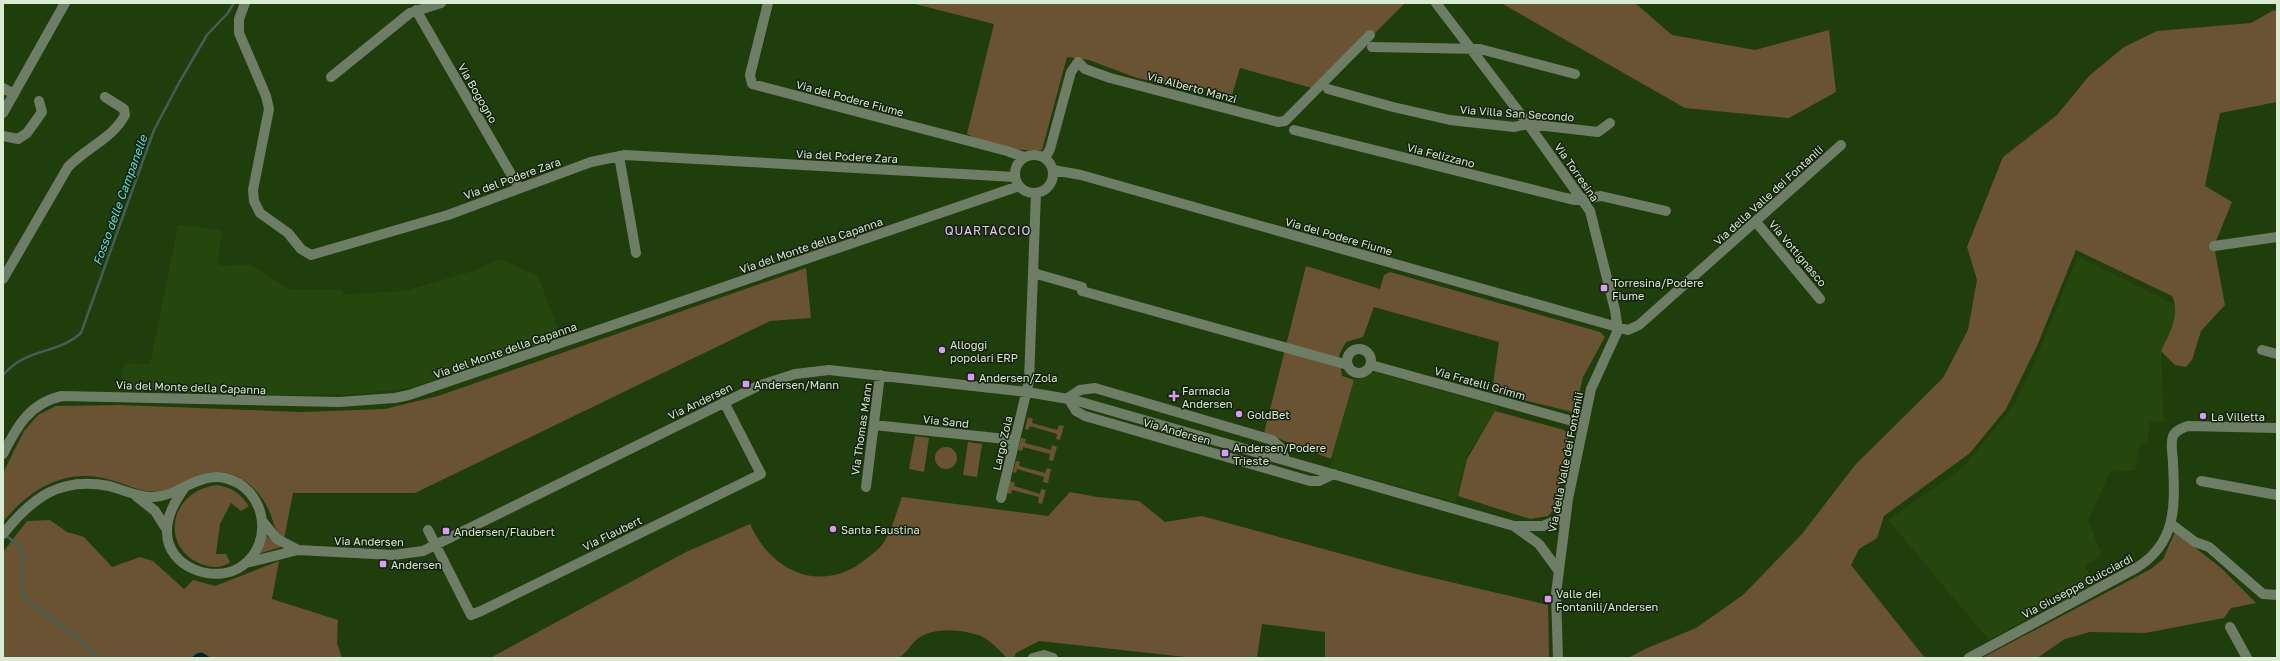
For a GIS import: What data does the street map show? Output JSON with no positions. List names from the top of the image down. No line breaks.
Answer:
{"streets":{"street":["Via Alberto Manzi","Via Bogogno","Via del Podere Fiume","Via Villa San Secondo","Via Felizzano","Via del Podere Zara","Via Torresina","Via della Valle dei Fontanili","Via del Monte della Capanna","Via Vottignasco","Via Fratelli Grimm","Via Andersen","Via Sand","Via Thomas Mann","Largo Zola","Via Flaubert","Via Giuseppe Guicciardi"]},"crossings":[["Via Alberto Manzi","Via del Podere Fiume"],["Via Alberto Manzi","Via del Podere Zara"],["Via Alberto Manzi","Via del Monte della Capanna"],["Via Alberto Manzi","Largo Zola"],["Via Bogogno","Via del Podere Zara"],["Via del Podere Fiume","Via del Podere Zara"],["Via del Podere Fiume","Via Torresina"],["Via del Podere Fiume","Via della Valle dei Fontanili"],["Via del Podere Fiume","Via del Monte della Capanna"],["Via del Podere Fiume","Largo Zola"],["Via Villa San Secondo","Via Torresina"],["Via Felizzano","Via Torresina"],["Via del Podere Zara","Via del Monte della Capanna"],["Via del Podere Zara","Largo Zola"],["Via Torresina","Via della Valle dei Fontanili"],["Via della Valle dei Fontanili","Via Vottignasco"],["Via della Valle dei Fontanili","Via Fratelli Grimm"],["Via della Valle dei Fontanili","Via Andersen"],["Via del Monte della Capanna","Largo Zola"],["Via Andersen","Via Thomas Mann"],["Via Andersen","Largo Zola"],["Via Andersen","Via Flaubert"],["Via Sand","Via Thomas Mann"],["Via Sand","Largo Zola"]],"districts":["QUARTACCIO"],"water":["Fosso delle Campanelle"],"places":{"transit":["Torresina/Podere Fiume","Andersen/Zola","Andersen/Mann","Andersen/Podere Trieste","Andersen/Flaubert","Andersen","Valle dei Fontanili/Andersen"],"other":["Alloggi popolari ERP","GoldBet","La Villetta","Santa Faustina"],"health":["Farmacia Andersen"]}}
